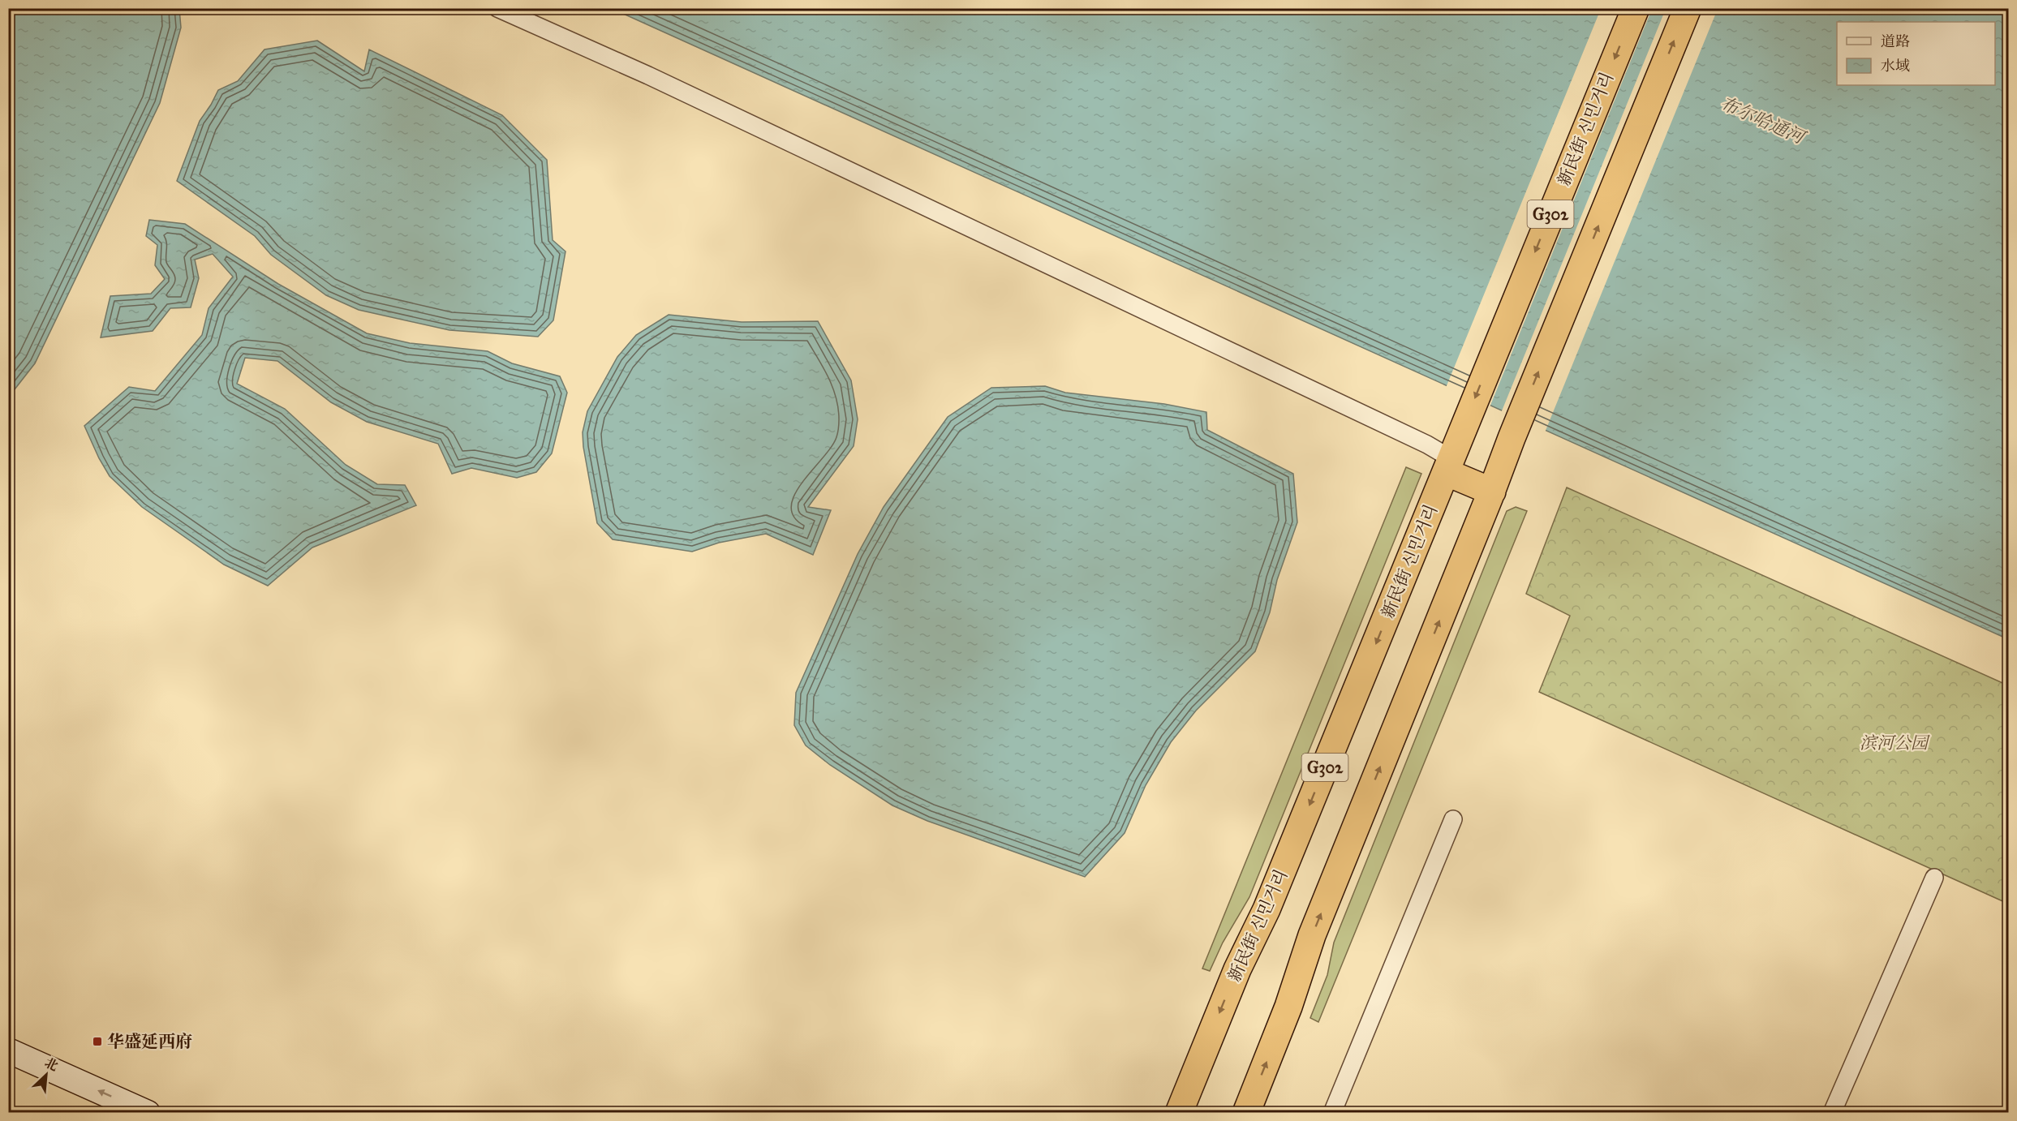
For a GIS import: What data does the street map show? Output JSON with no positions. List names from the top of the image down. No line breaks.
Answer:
{"streets":{"highway":["新民街 신민거리","G302"]},"water":["布尔哈通河"],"parks":["滨河公园"],"places":{"transit":["华盛延西府"]},"legend":["道路","水域"],"north":"top right"}
